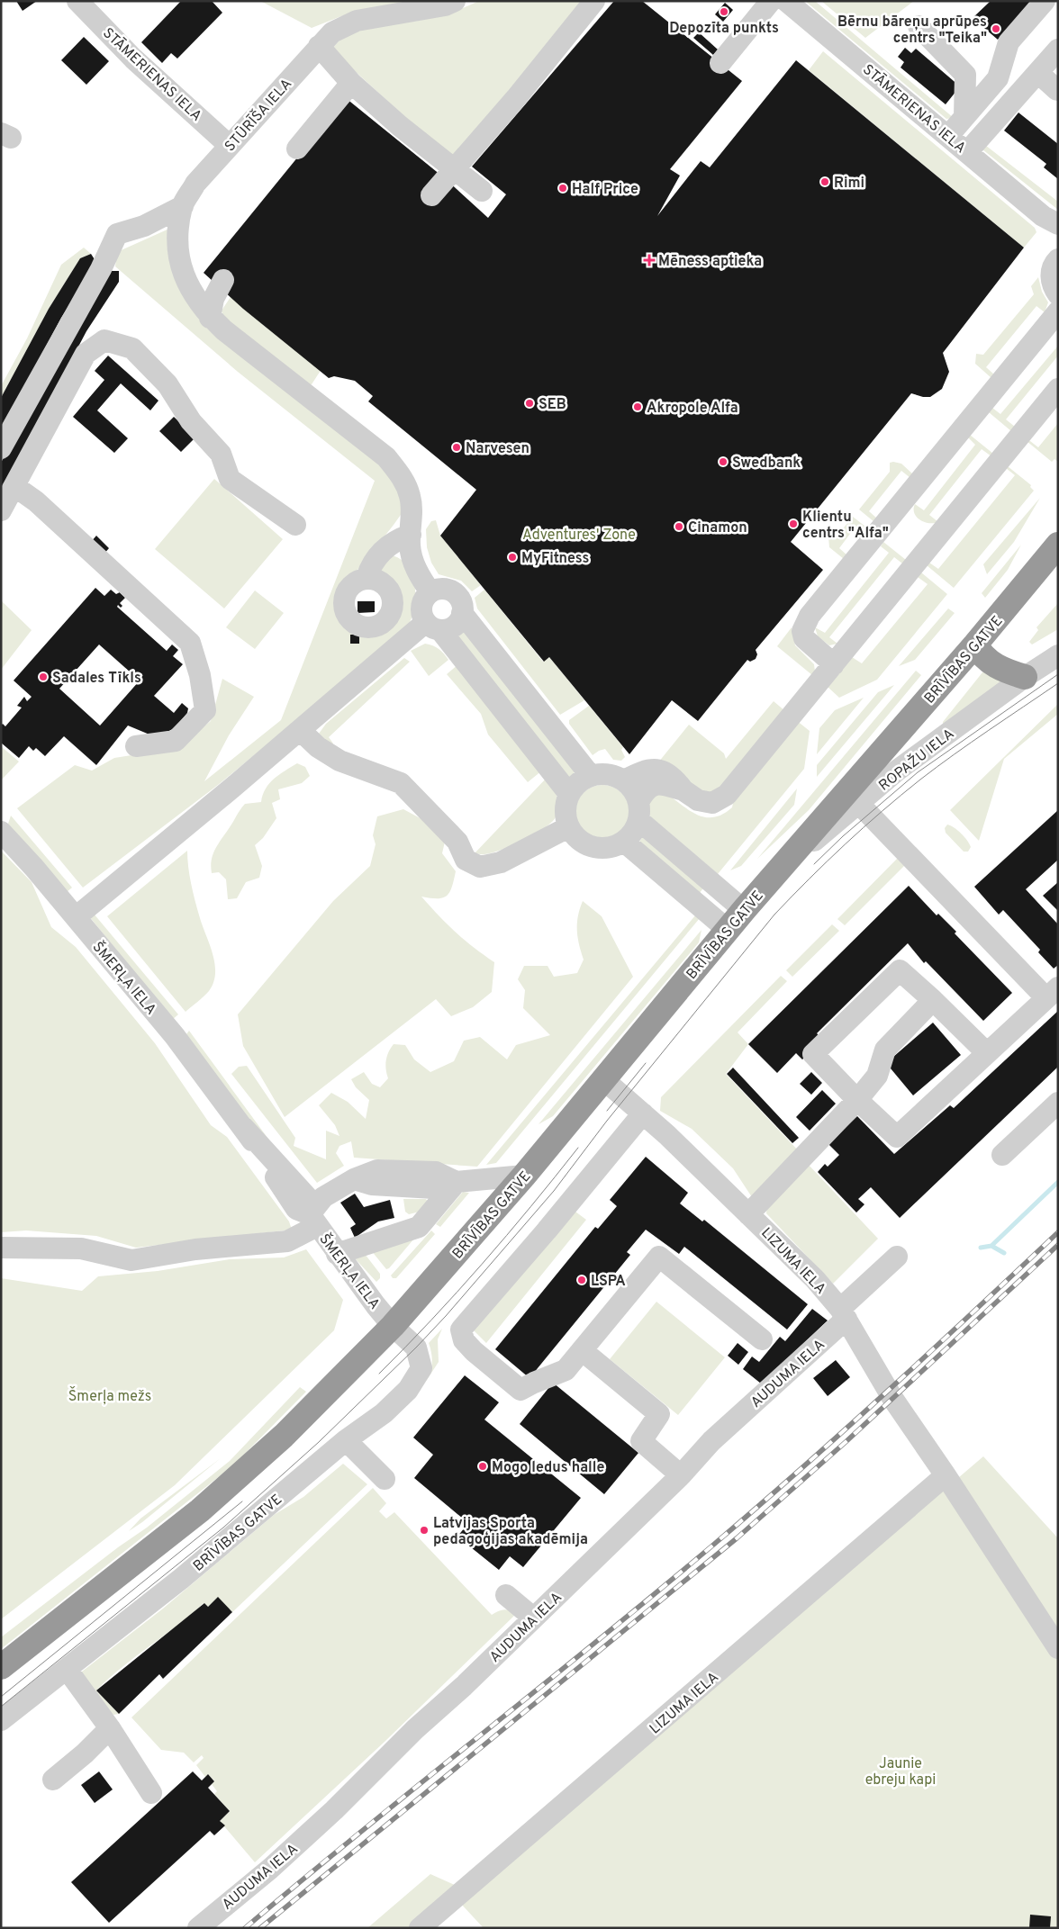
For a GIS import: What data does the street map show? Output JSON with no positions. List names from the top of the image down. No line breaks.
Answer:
{"streets":{"highway":["BRĪVĪBAS GATVE"],"street":["STĀMERIENAS IELA","STŪRĪŠA IELA","ROPAŽU IELA","ŠMERĻA IELA","LIZUMA IELA","AUDUMA IELA"]},"crossings":[["STĀMERIENAS IELA","STŪRĪŠA IELA"],["BRĪVĪBAS GATVE","ROPAŽU IELA"],["BRĪVĪBAS GATVE","ŠMERĻA IELA"],["BRĪVĪBAS GATVE","LIZUMA IELA"],["LIZUMA IELA","AUDUMA IELA"]],"parks":["Adventures' Zone","Šmerļa mežs","Jaunie ebreju kapi"],"places":{"other":["Depozīta punkts","Bērnu bāreņu aprūpes centrs \"Teika\"","Rimi","Half Price","SEB","Akropole Alfa","Narvesen","Swedbank","Klientu centrs \"Alfa\"","Cinamon","MyFitness","Sadales Tīkls","LSPA","Mogo ledus halle","Latvijas Sporta pedagoģijas akadēmija"],"health":["Mēness aptieka"]}}
